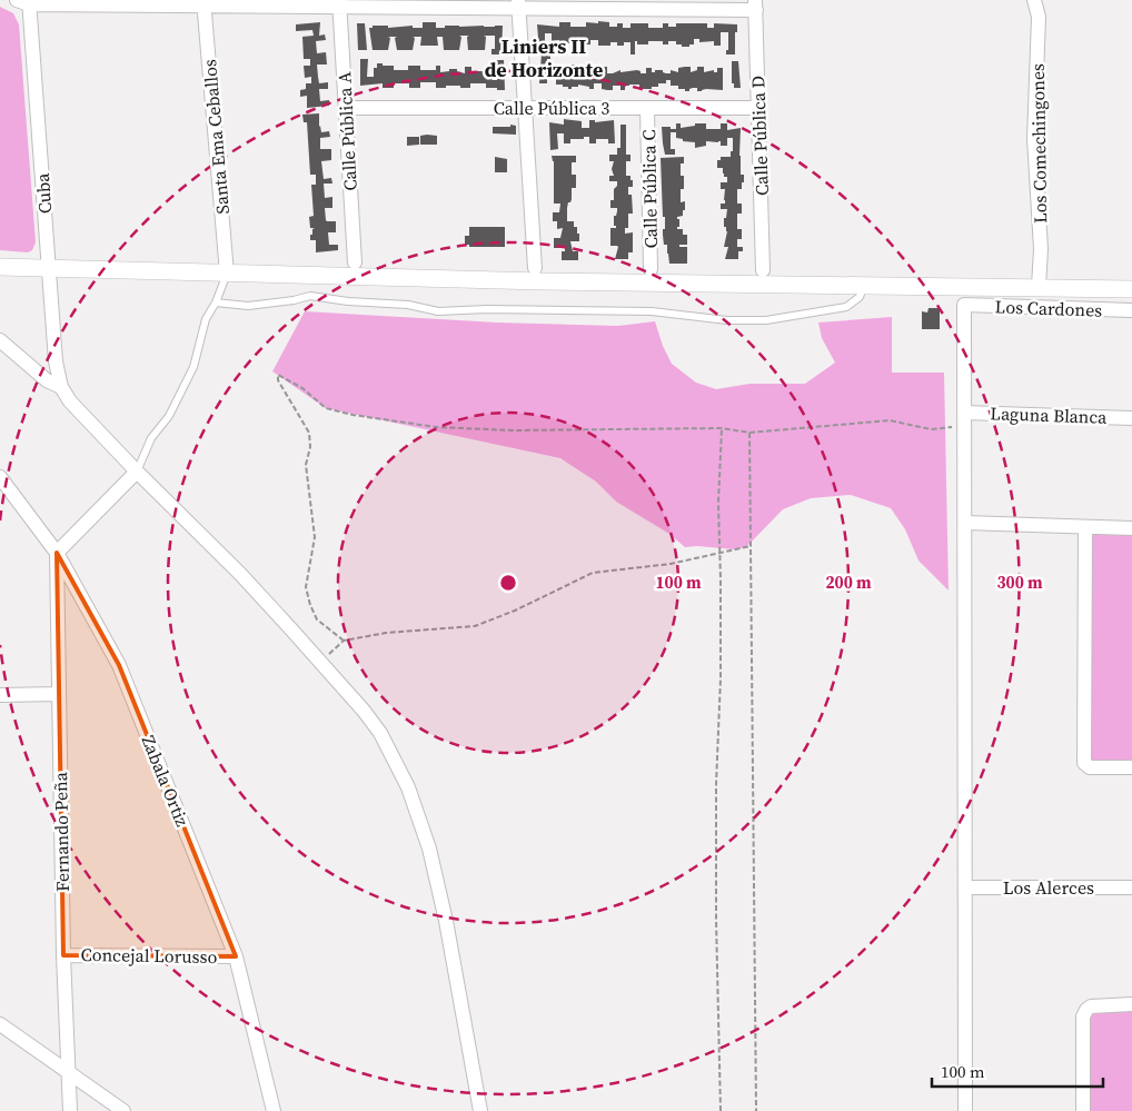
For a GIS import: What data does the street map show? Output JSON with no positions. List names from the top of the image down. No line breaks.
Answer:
{"streets":{"street":["Calle Pública 3","Calle Pública A","Calle Pública D","Santa Ema Ceballos","Los Comechingones","Calle Pública C","Cuba","Los Cardones","Laguna Blanca","Zabala Ortiz","Fernando Peña","Los Alerces","Concejal Lorusso"]},"crossings":[["Calle Pública 3","Calle Pública A"],["Calle Pública 3","Calle Pública D"],["Calle Pública 3","Calle Pública C"],["Los Cardones","Laguna Blanca"],["Zabala Ortiz","Fernando Peña"],["Zabala Ortiz","Concejal Lorusso"],["Fernando Peña","Concejal Lorusso"]],"districts":["Liniers II de Horizonte"],"scale_bar":"100 m","rings":["100 m","200 m","300 m"]}
